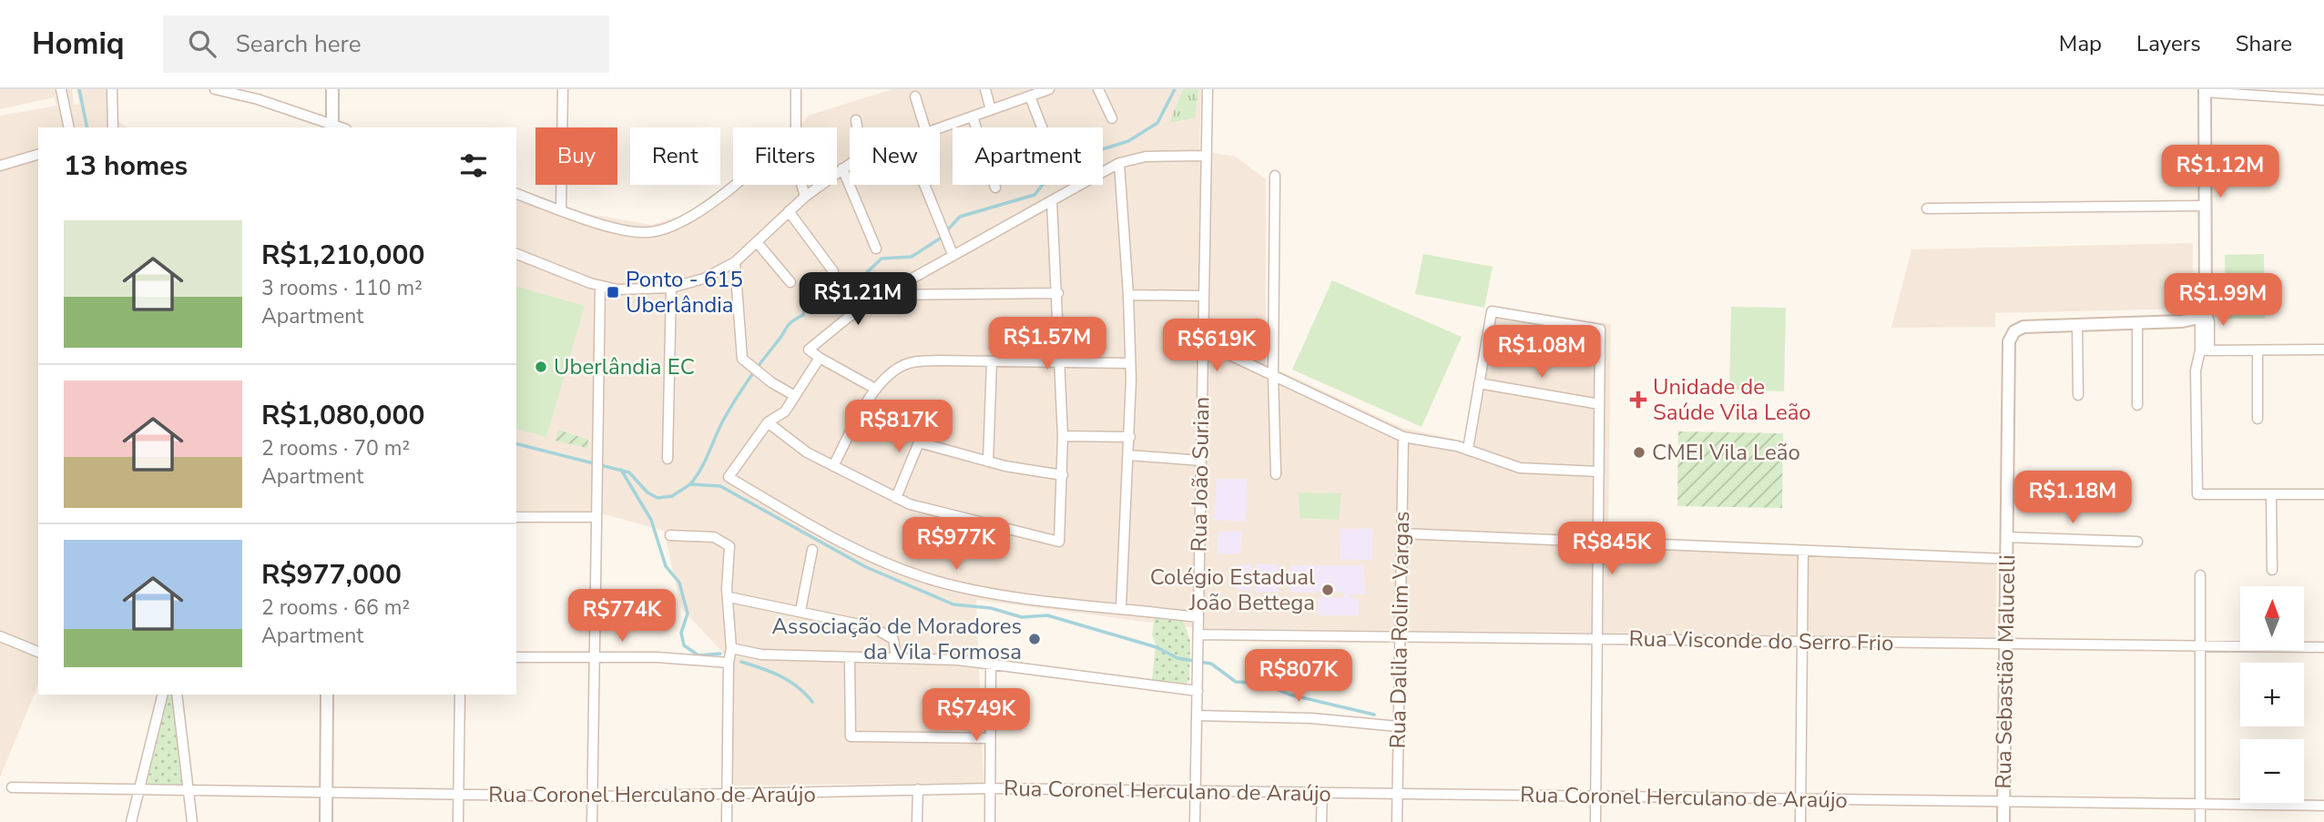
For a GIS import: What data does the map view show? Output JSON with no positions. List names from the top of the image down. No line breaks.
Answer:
{"streets":{"street":["Rua João Surian","Rua Dalila Rolim Vargas","Rua Visconde do Serro Frio","Rua Sebastião Malucelli","Rua Coronel Herculano de Araújo"]},"crossings":[["Rua João Surian","Rua Visconde do Serro Frio"],["Rua João Surian","Rua Coronel Herculano de Araújo"],["Rua Dalila Rolim Vargas","Rua Visconde do Serro Frio"],["Rua Dalila Rolim Vargas","Rua Coronel Herculano de Araújo"],["Rua Visconde do Serro Frio","Rua Sebastião Malucelli"],["Rua Sebastião Malucelli","Rua Coronel Herculano de Araújo"]],"places":{"transit":["Ponto - 615 Uberlândia"],"other":["Uberlândia EC","CMEI Vila Leão","Colégio Estadual João Bettega","Associação de Moradores da Vila Formosa"],"health":["Unidade de Saúde Vila Leão"]},"north":"top","page":{"header":"Homiq","search":"Search here","nav":["Map","Layers","Share"],"chip":["Buy","Rent","Filters","New","Apartment"],"heading":"13 homes","price":["R$1.12M","R$1.21M","R$1.99M","R$1.57M","R$619K","R$1.08M","R$817K","R$1.18M","R$977K","R$845K","R$774K","R$807K","R$749K"],"list":[{"name":"R$1,210,000","note":"3 rooms · 110 m² · Apartment"},{"name":"R$1,080,000","note":"2 rooms · 70 m² · Apartment"},{"name":"R$977,000","note":"2 rooms · 66 m² · Apartment"}],"map_buttons":["+","−"]}}
